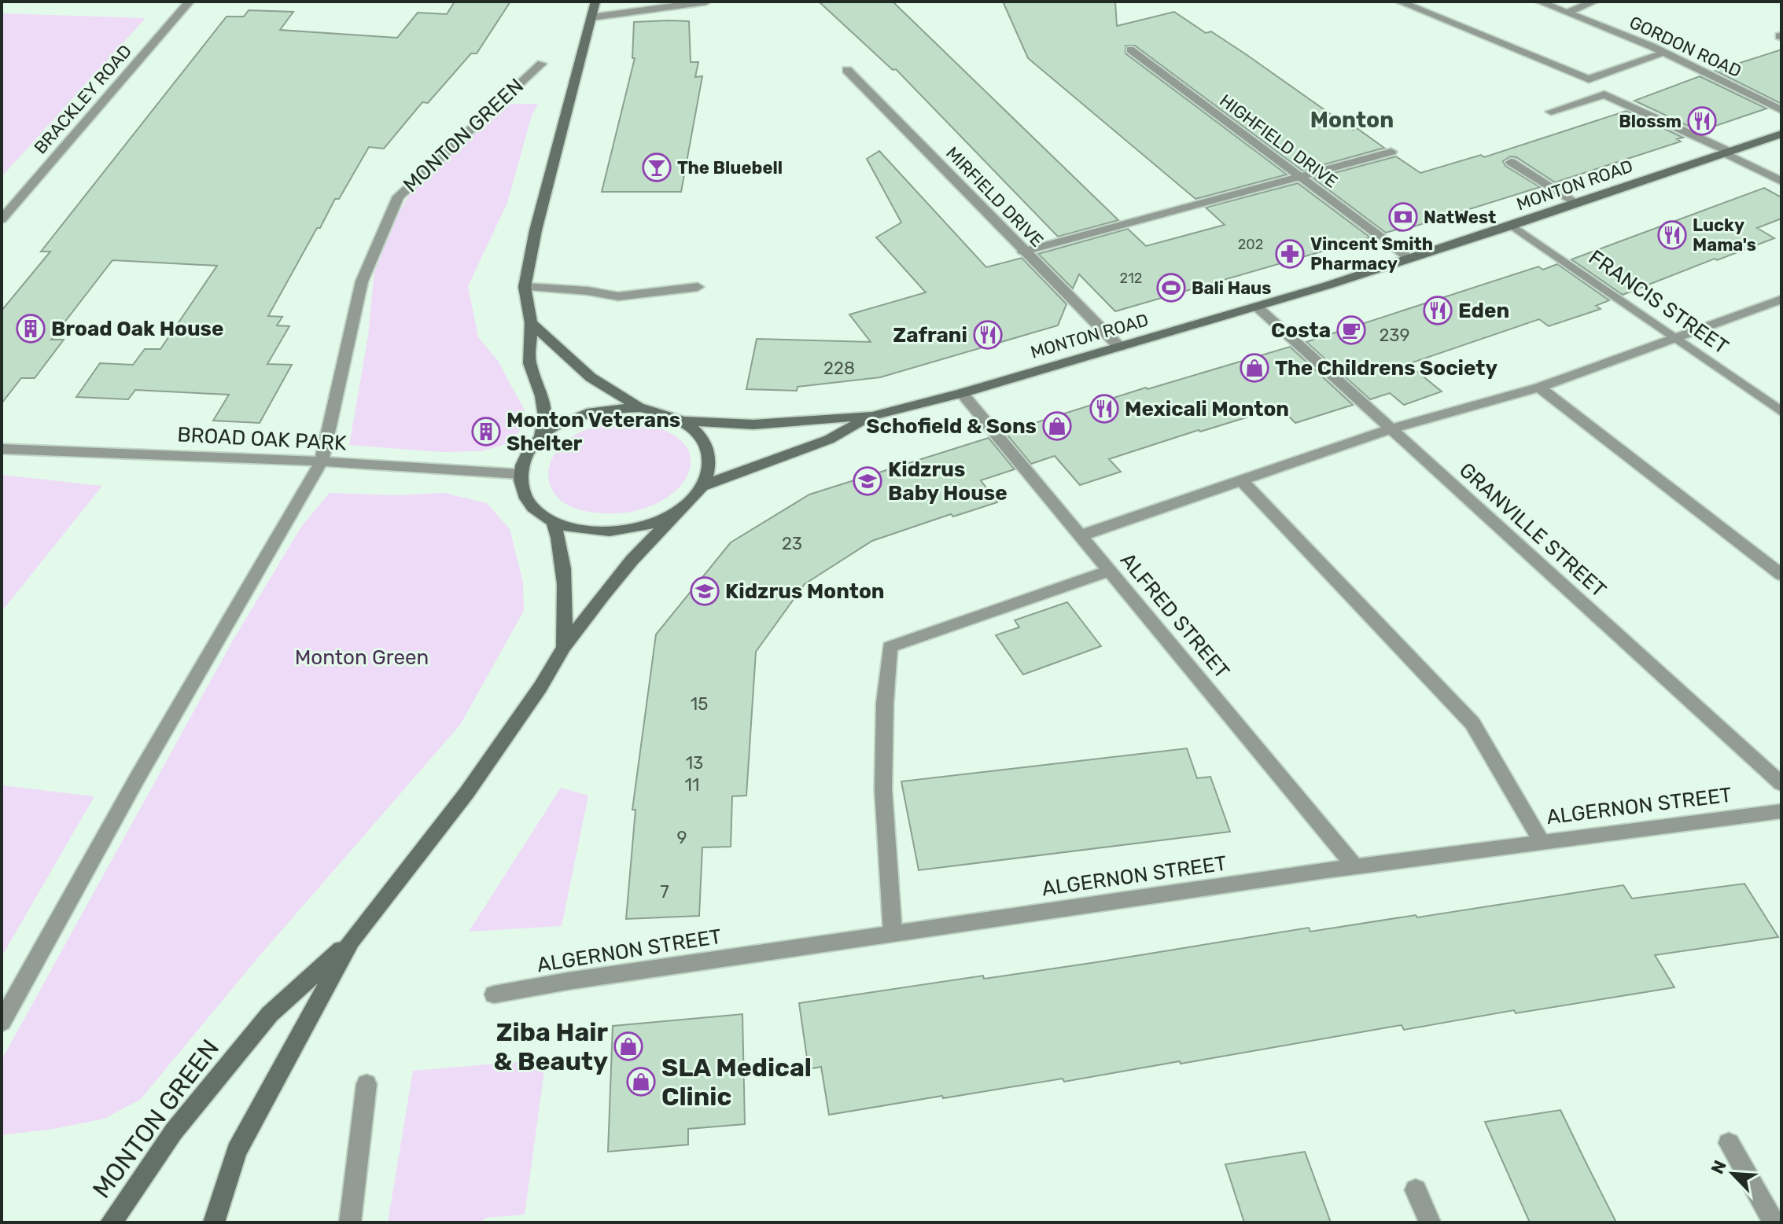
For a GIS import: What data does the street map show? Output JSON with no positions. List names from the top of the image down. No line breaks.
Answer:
{"streets":{"main road":["MONTON GREEN","MONTON ROAD"],"street":["GORDON ROAD","BRACKLEY ROAD","HIGHFIELD DRIVE","MIRFIELD DRIVE","FRANCIS STREET","BROAD OAK PARK","GRANVILLE STREET","ALFRED STREET","ALGERNON STREET"]},"crossings":[["MONTON GREEN","MONTON ROAD"],["MONTON GREEN","BROAD OAK PARK"],["HIGHFIELD DRIVE","MONTON ROAD"],["MONTON ROAD","MIRFIELD DRIVE"],["MONTON ROAD","FRANCIS STREET"],["MONTON ROAD","BROAD OAK PARK"],["MONTON ROAD","GRANVILLE STREET"],["MONTON ROAD","ALFRED STREET"],["ALFRED STREET","ALGERNON STREET"]],"districts":["Monton"],"parks":["Monton Green"],"places":{"restaurant":["Blossm","Lucky Mama's","Eden","Zafrani","Mexicali Monton"],"bar":["The Bluebell"],"bank":["NatWest"],"pharmacy":["Vincent Smith Pharmacy"],"sports":["Bali Haus"],"building":["Broad Oak House","Monton Veterans Shelter"],"cafe":["Costa"],"shop":["The Childrens Society","Schofield & Sons","Ziba Hair & Beauty","SLA Medical Clinic"],"school or university":["Kidzrus Baby House","Kidzrus Monton"]},"house_numbers":["202","212","239","228","23","15","13","11","9","7"],"north":"top left"}
